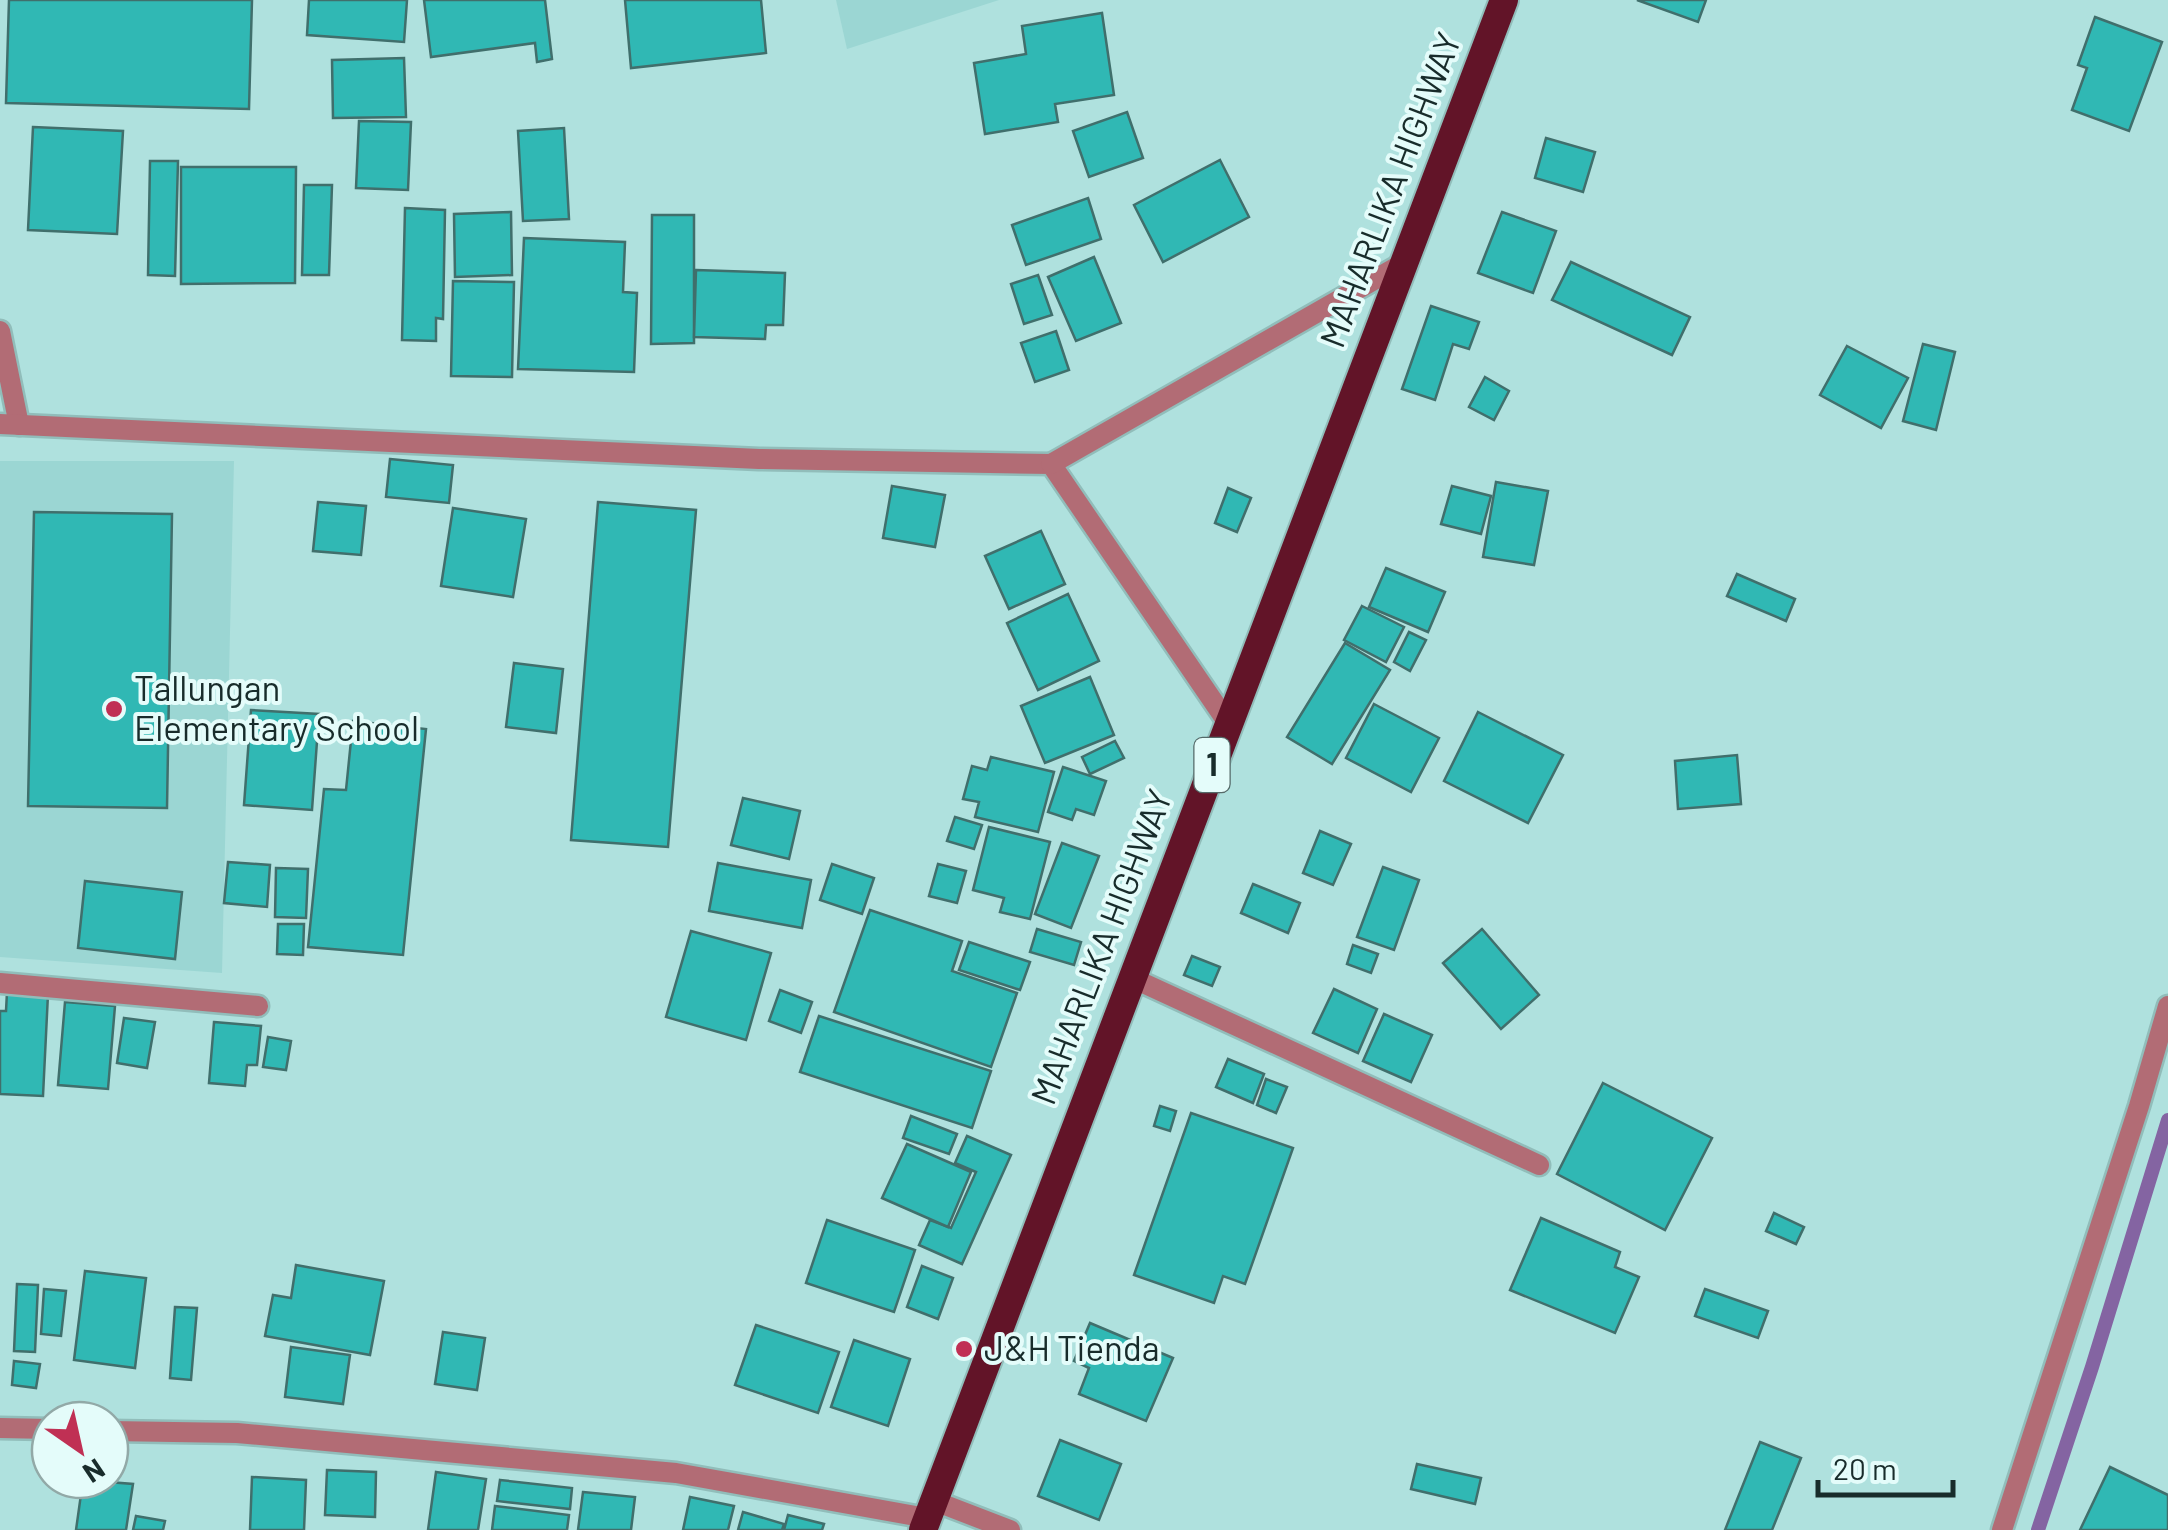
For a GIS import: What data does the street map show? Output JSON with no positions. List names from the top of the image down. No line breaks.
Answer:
{"streets":{"highway":["MAHARLIKA HIGHWAY","1"]},"places":["Tallungan Elementary School","J&H Tienda"],"scale_bar":"20 m","north":"bottom right"}
